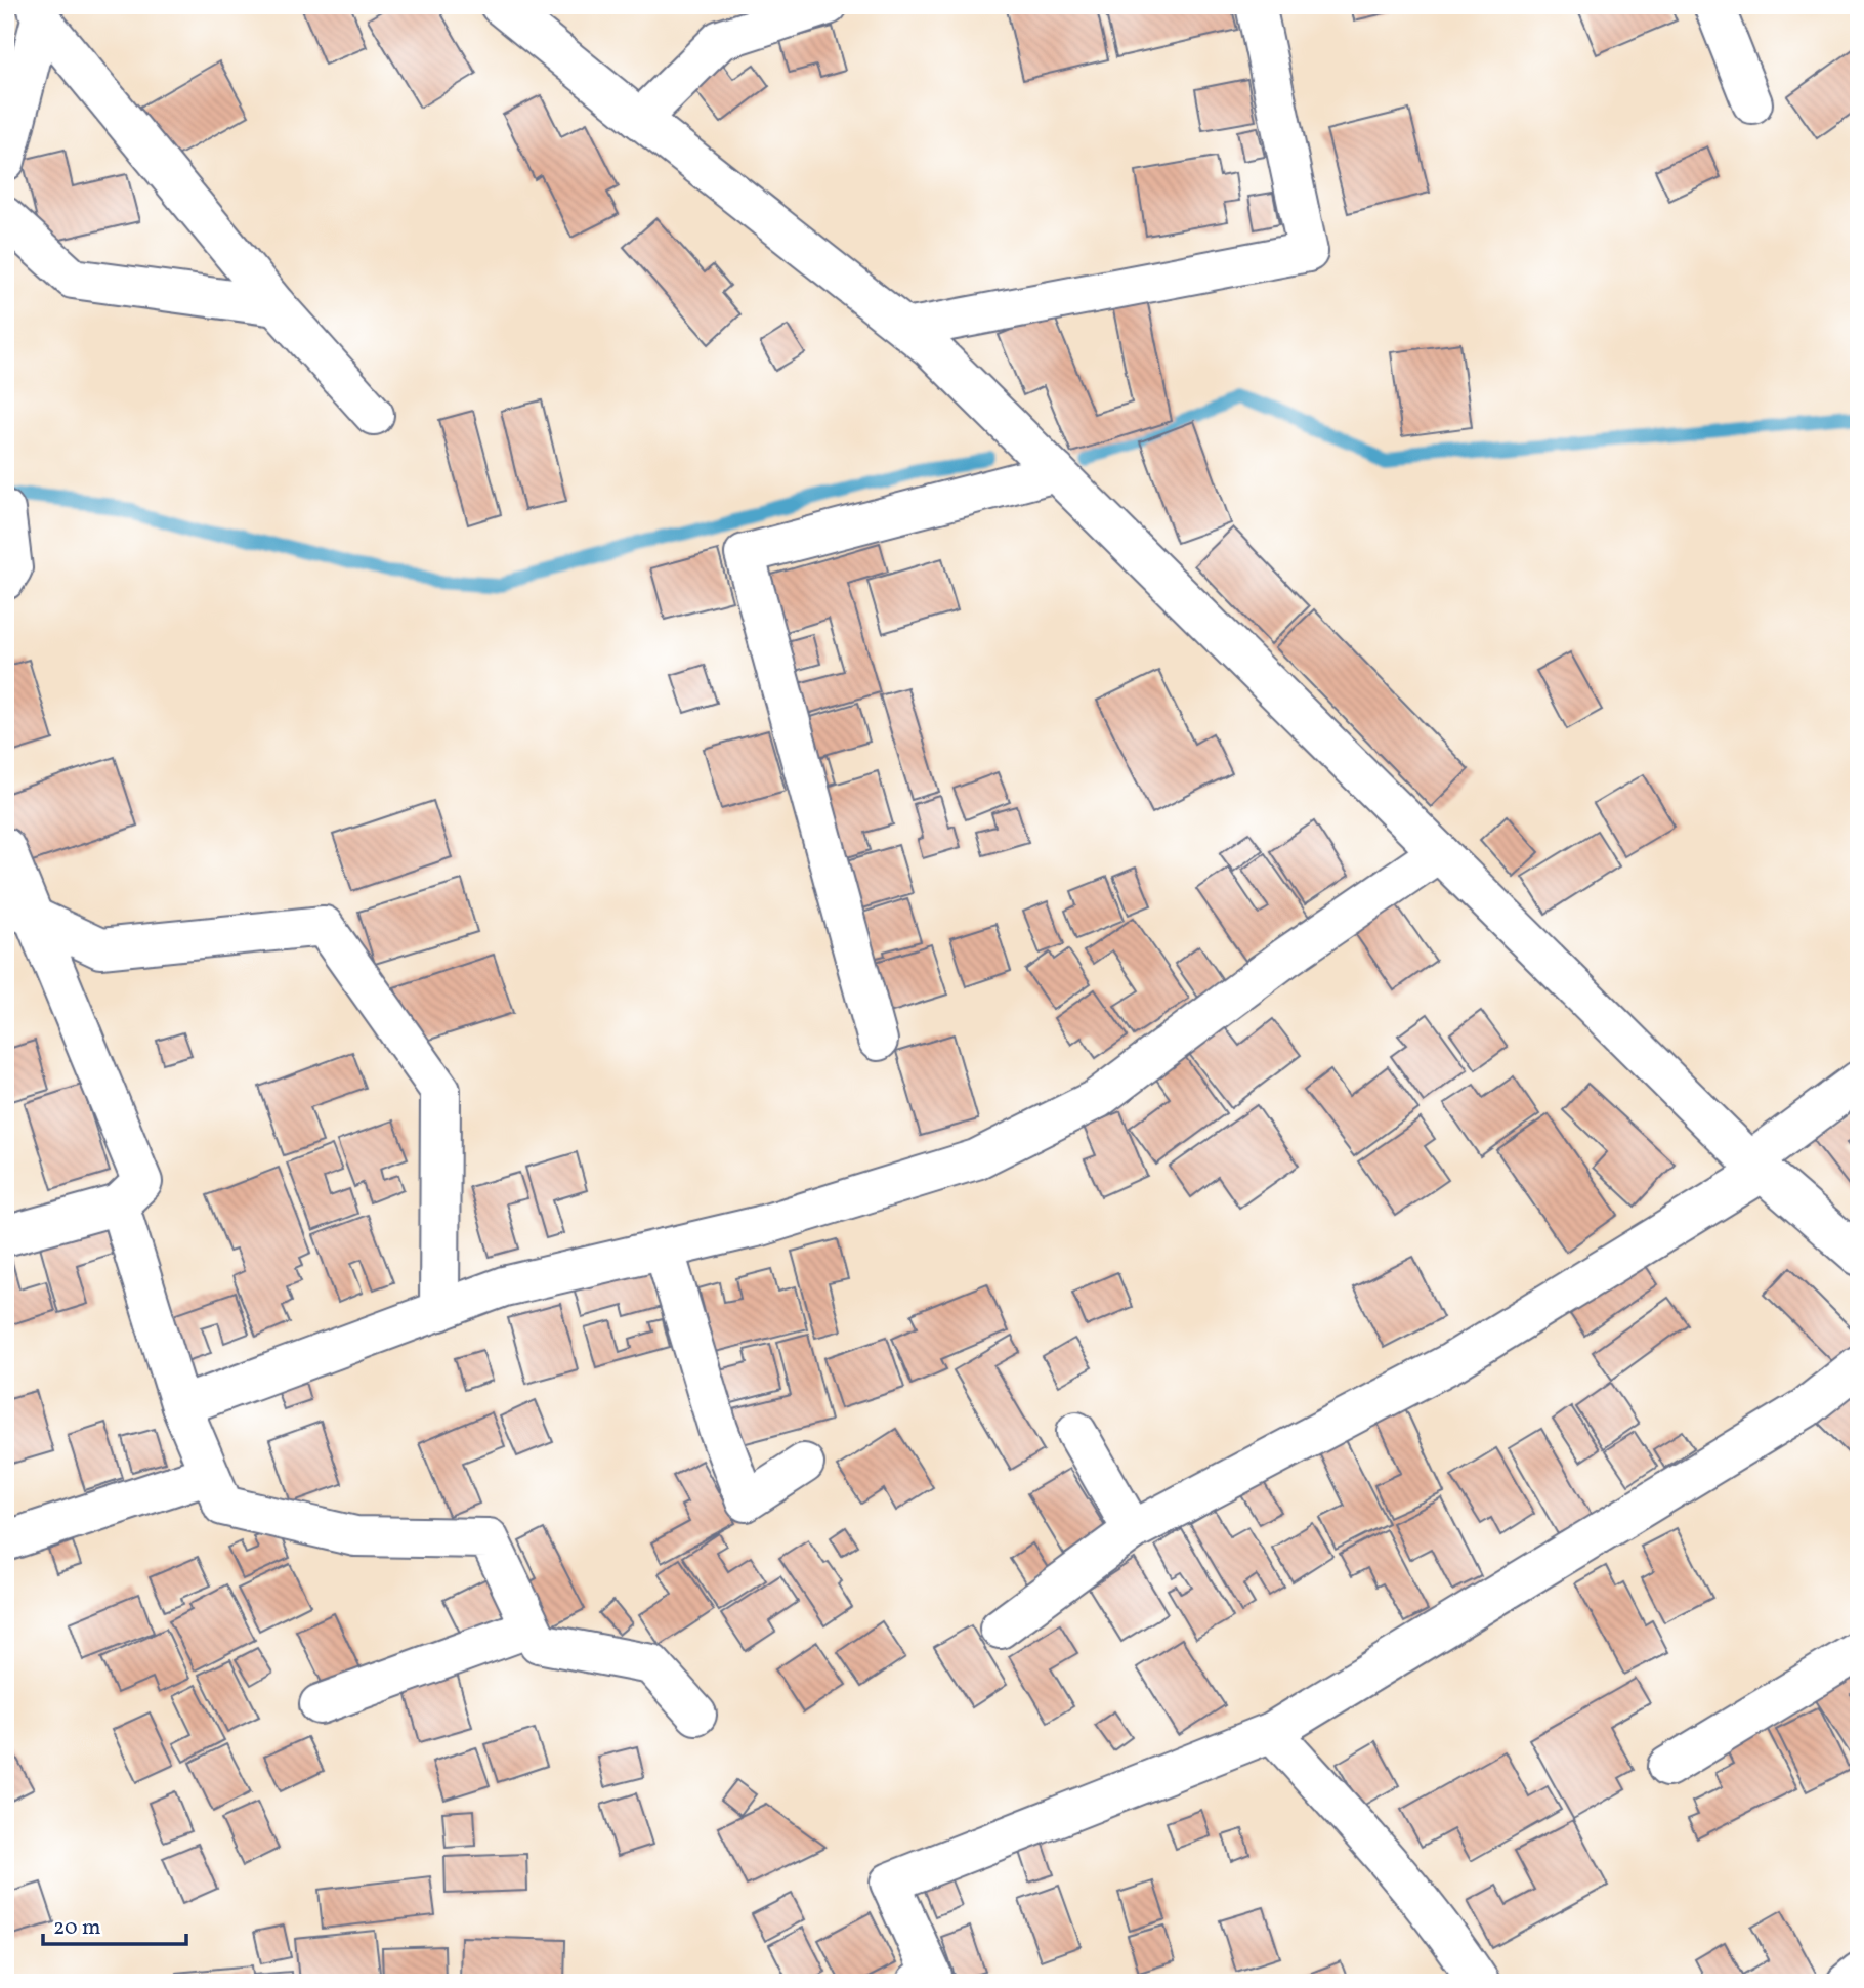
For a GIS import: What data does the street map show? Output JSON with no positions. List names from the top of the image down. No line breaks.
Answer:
{"scale_bar":"20 m"}
